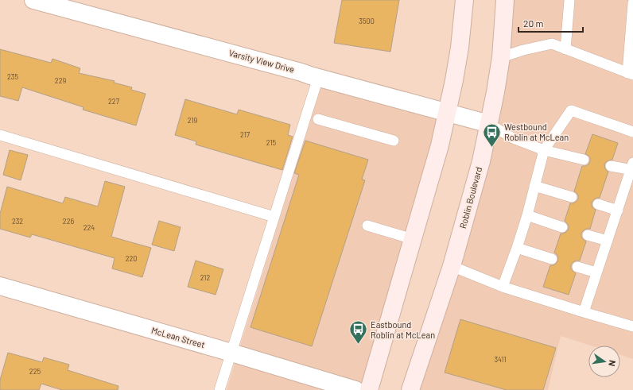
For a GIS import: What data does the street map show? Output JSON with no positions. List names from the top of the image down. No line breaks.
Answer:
{"streets":{"main road":["Roblin Boulevard"],"street":["Varsity View Drive","McLean Street"]},"crossings":[["Varsity View Drive","Roblin Boulevard"]],"places":{"bus stop":["Westbound Roblin at McLean","Eastbound Roblin at McLean"]},"house_numbers":["3500","235","229","227","219","217","215","232","226","224","220","212","3411","225"],"scale_bar":"20 m","north":"right"}
